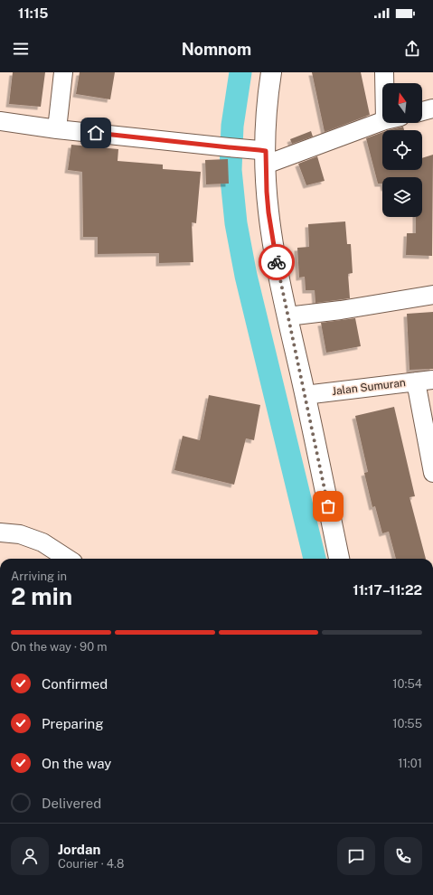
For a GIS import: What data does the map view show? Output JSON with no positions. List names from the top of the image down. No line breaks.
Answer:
{"streets":{"street":["Jalan Sumuran"]},"north":"top","page":{"status":"11:15","header":"Nomnom","heading":["2 min","Arriving in","11:17–11:22"],"panel":["Jordan","Courier · 4.8"],"bar":"On the way · 90 m","list":[["Confirmed","10:54"],["Preparing","10:55"],["On the way","11:01"],"Delivered"]}}
